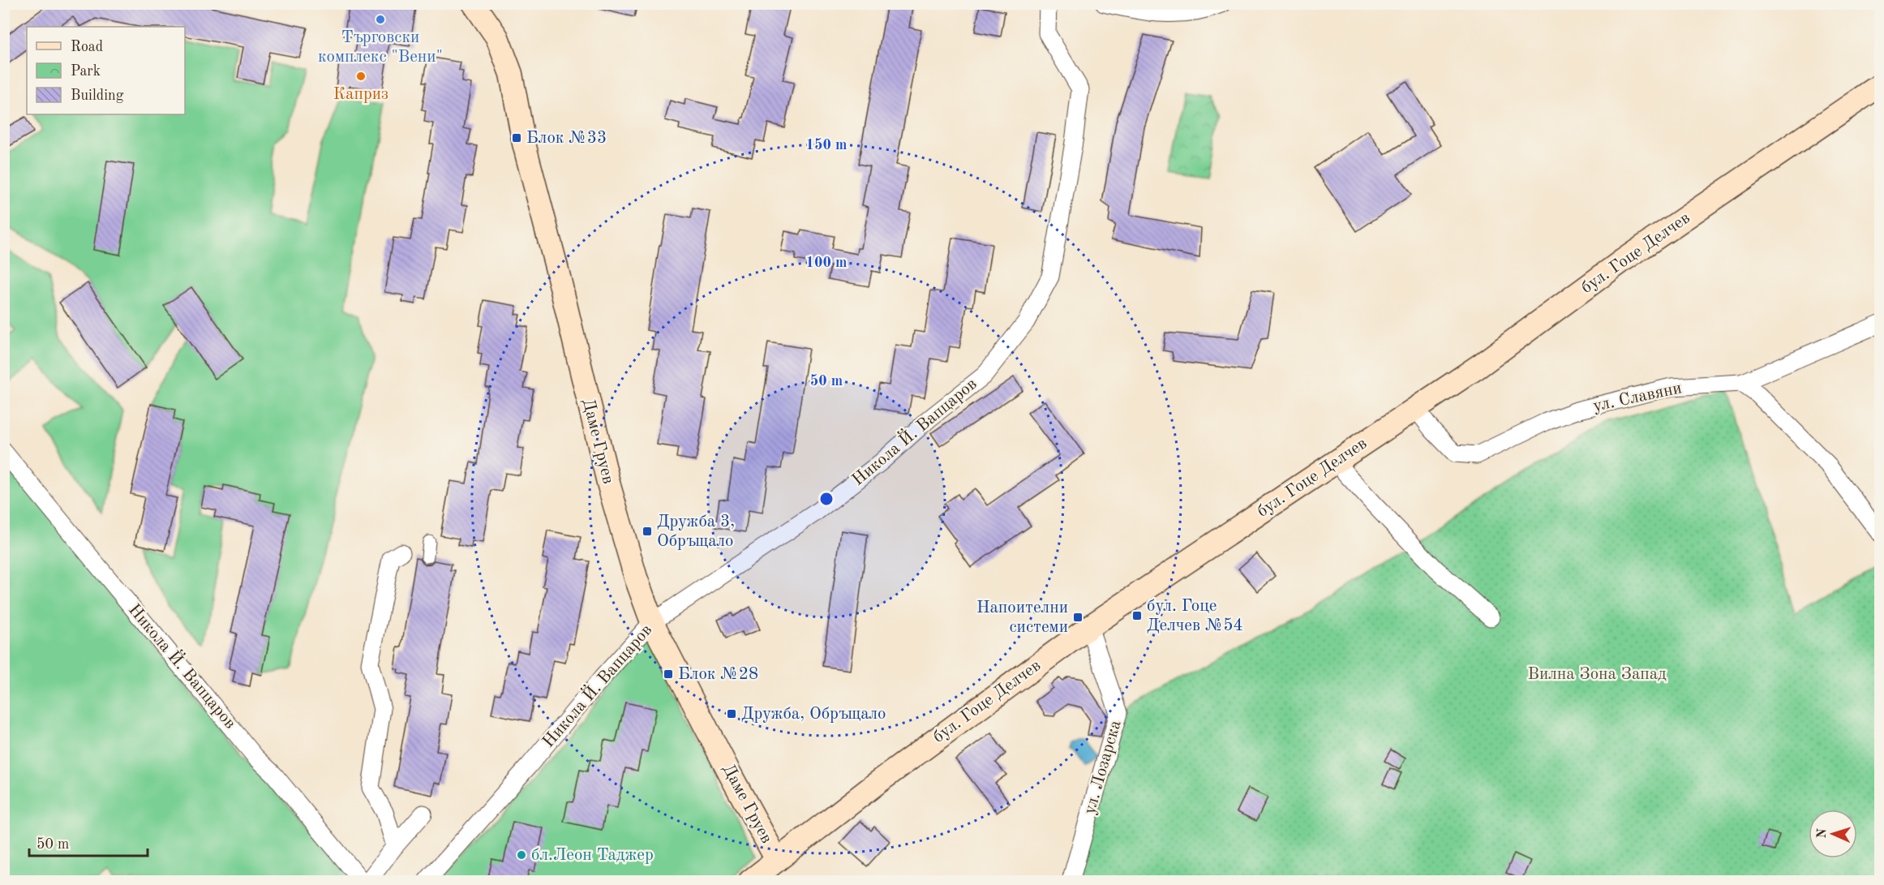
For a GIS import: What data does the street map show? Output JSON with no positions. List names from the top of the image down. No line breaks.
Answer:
{"streets":{"main road":["бул. Гоце Делчев","Даме Груев"],"street":["ул. Славяни","Никола Й. Вапцаров","ул. Лозарска"]},"crossings":[["бул. Гоце Делчев","ул. Славяни"],["бул. Гоце Делчев","Даме Груев"],["бул. Гоце Делчев","ул. Лозарска"],["Никола Й. Вапцаров","Даме Груев"]],"parks":["Вилна Зона Запад"],"places":{"other":["Търговски комплекс \"Вени\"","Каприз","бл.Леон Таджер"],"transit":["Блок №33","Дружба 3, Обръщало","бул. Гоце Делчев №54","Напоителни системи","Блок №28","Дружба, Обръщало"]},"legend":["Road","Park","Building"],"scale_bar":"50 m","north":"left","rings":["150 m","100 m","50 m"]}
